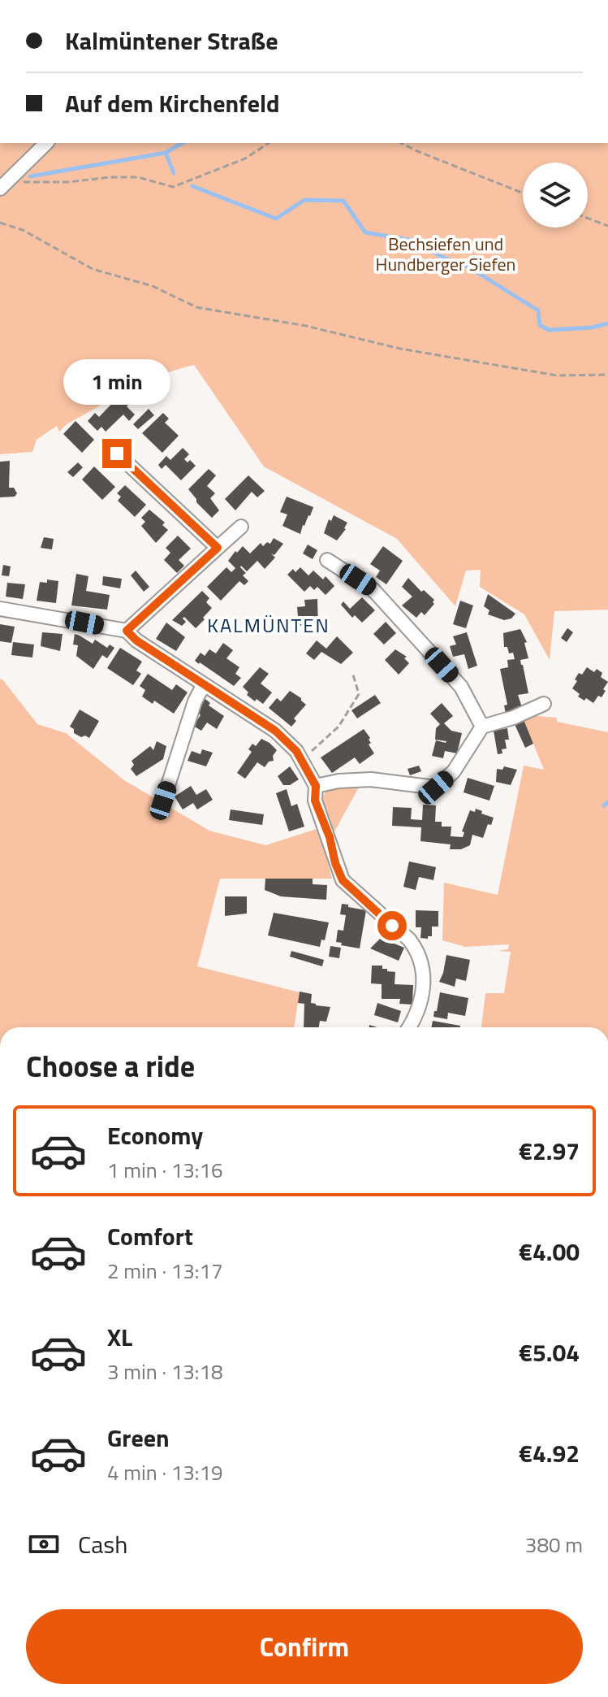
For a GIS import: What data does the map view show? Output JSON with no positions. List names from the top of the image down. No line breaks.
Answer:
{"districts":["KALMÜNTEN"],"parks":["Bechsiefen und Hundberger Siefen"],"page":{"banner":["Kalmüntener Straße","Auf dem Kirchenfeld"],"bubble":"1 min","heading":"Choose a ride","list":[{"name":"Economy","note":"1 min · 13:16","value":"€2.97"},{"name":"Comfort","note":"2 min · 13:17","value":"€4.00"},{"name":"XL","note":"3 min · 13:18","value":"€5.04"},{"name":"Green","note":"4 min · 13:19","value":"€4.92"}],"pay":["Cash","380 m"],"buttons":"Confirm"}}
